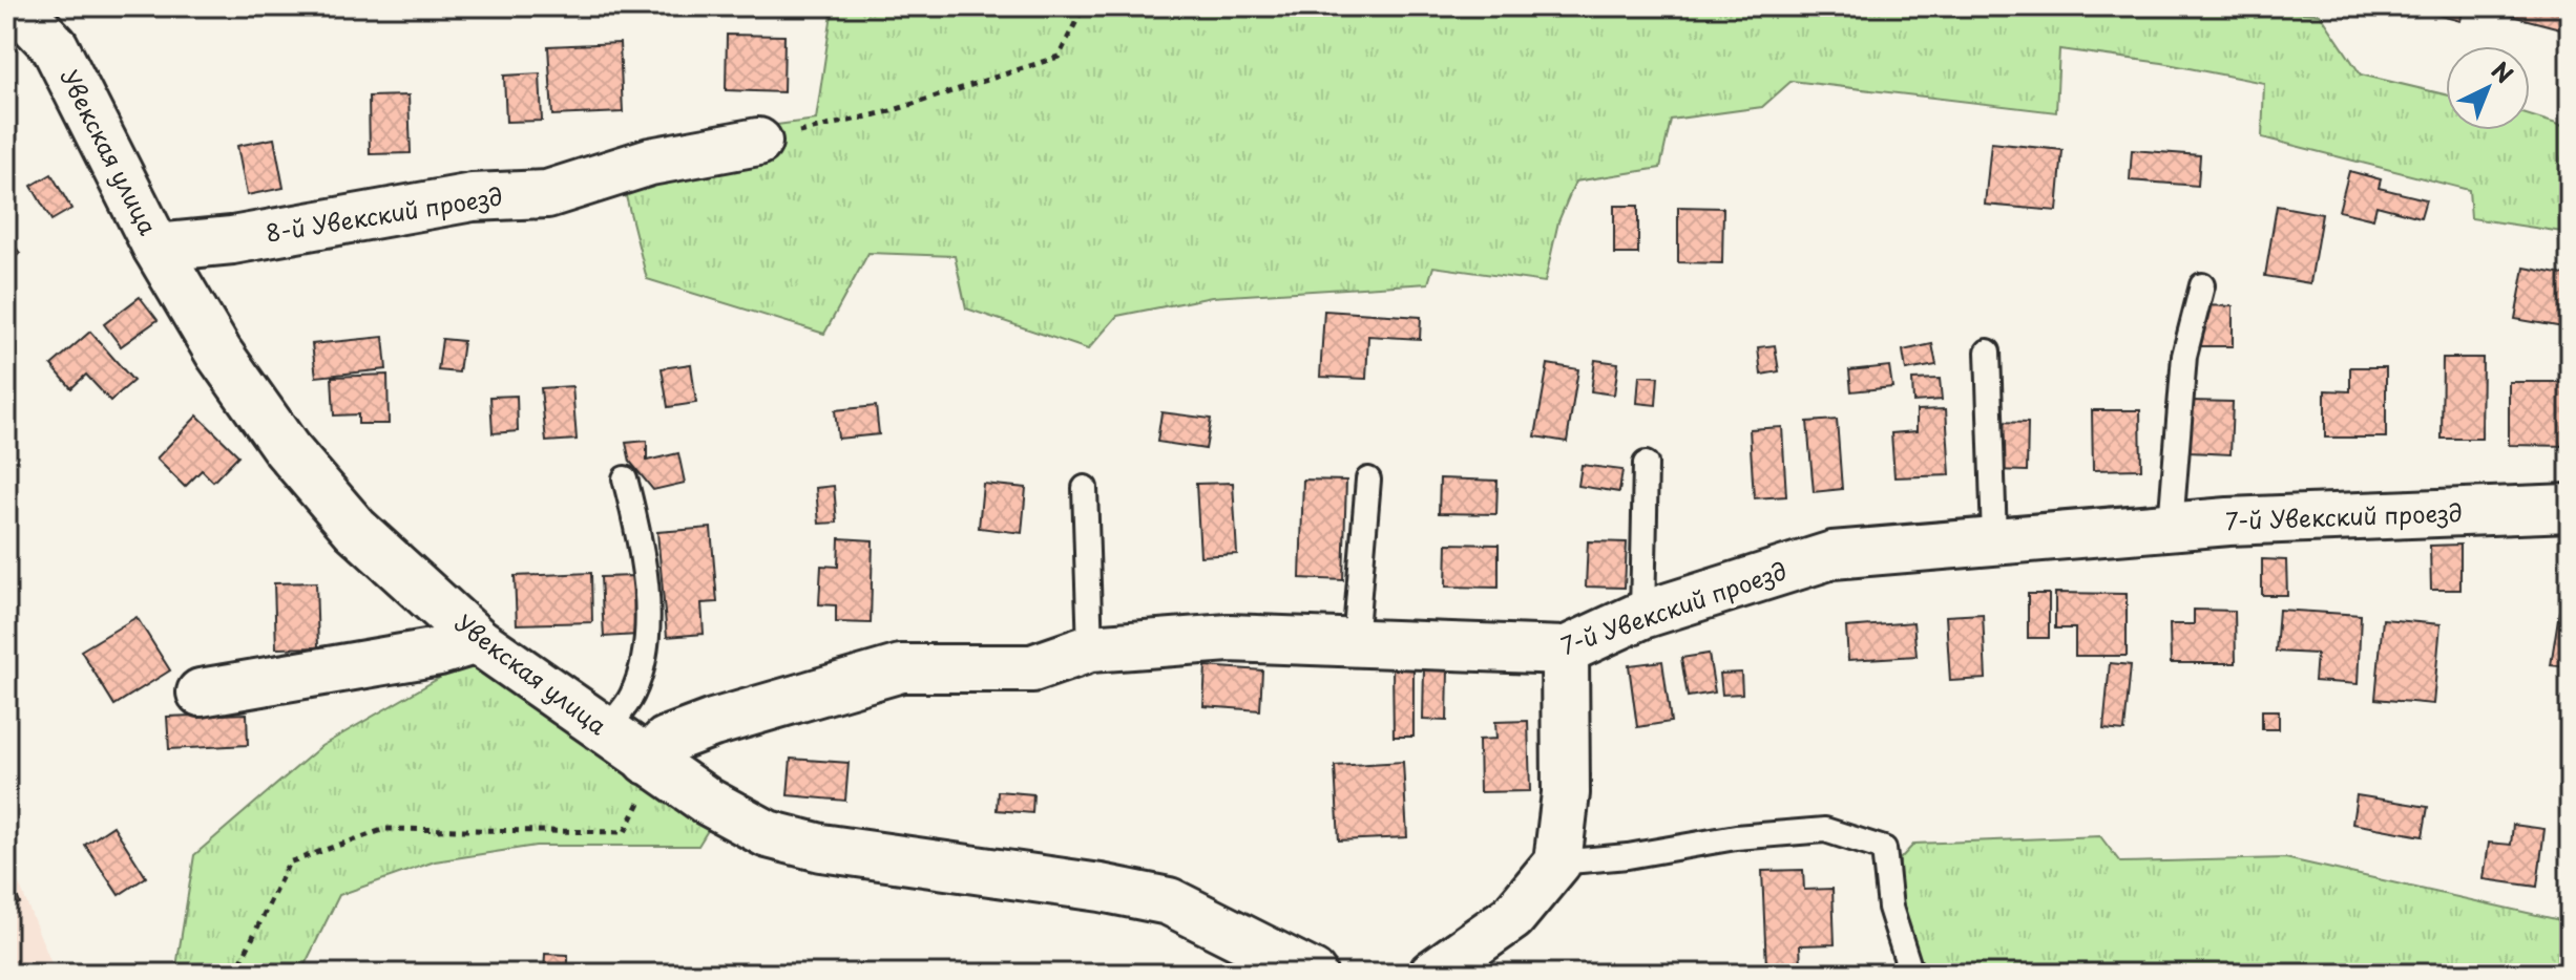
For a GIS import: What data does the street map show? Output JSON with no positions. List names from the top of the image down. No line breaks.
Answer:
{"streets":{"street":["Увекская улица","8-й Увекский проезд","7-й Увекский проезд"]},"crossings":[["Увекская улица","8-й Увекский проезд"],["Увекская улица","7-й Увекский проезд"]],"north":"top right"}
